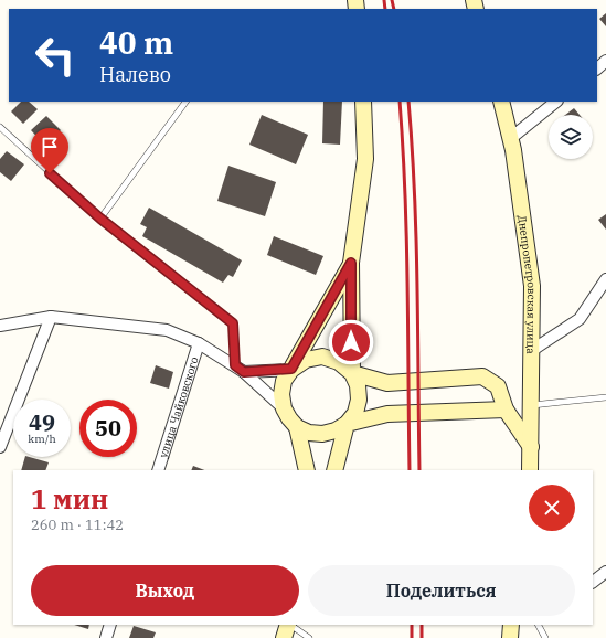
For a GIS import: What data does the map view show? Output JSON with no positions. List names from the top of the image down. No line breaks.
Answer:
{"streets":{"main road":["Днепропетровская улица"],"street":["улица Чайковского"]},"page":{"turn":["40 m","Налево"],"speed":"49 km/h","limit":"50","heading":["1 мин","260 m · 11:42"],"buttons":["Выход","Поделиться"]}}
